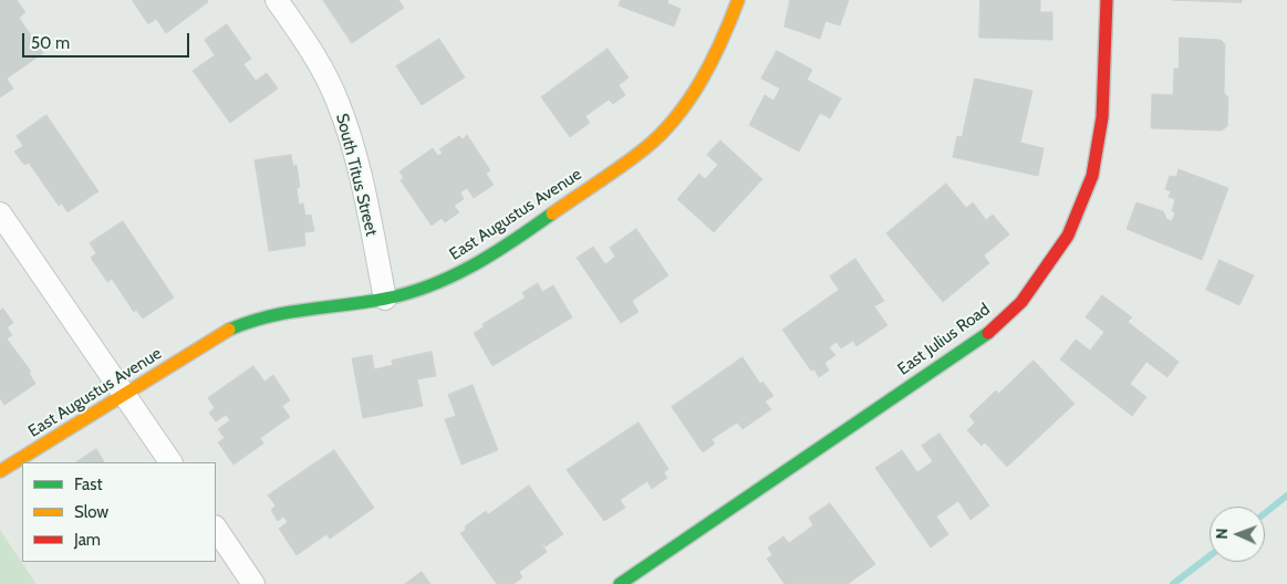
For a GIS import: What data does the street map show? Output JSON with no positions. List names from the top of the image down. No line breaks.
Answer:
{"streets":{"street":["South Titus Street","East Augustus Avenue","East Julius Road"]},"crossings":[["South Titus Street","East Augustus Avenue"]],"legend":["Fast","Slow","Jam"],"scale_bar":"50 m","north":"left"}
